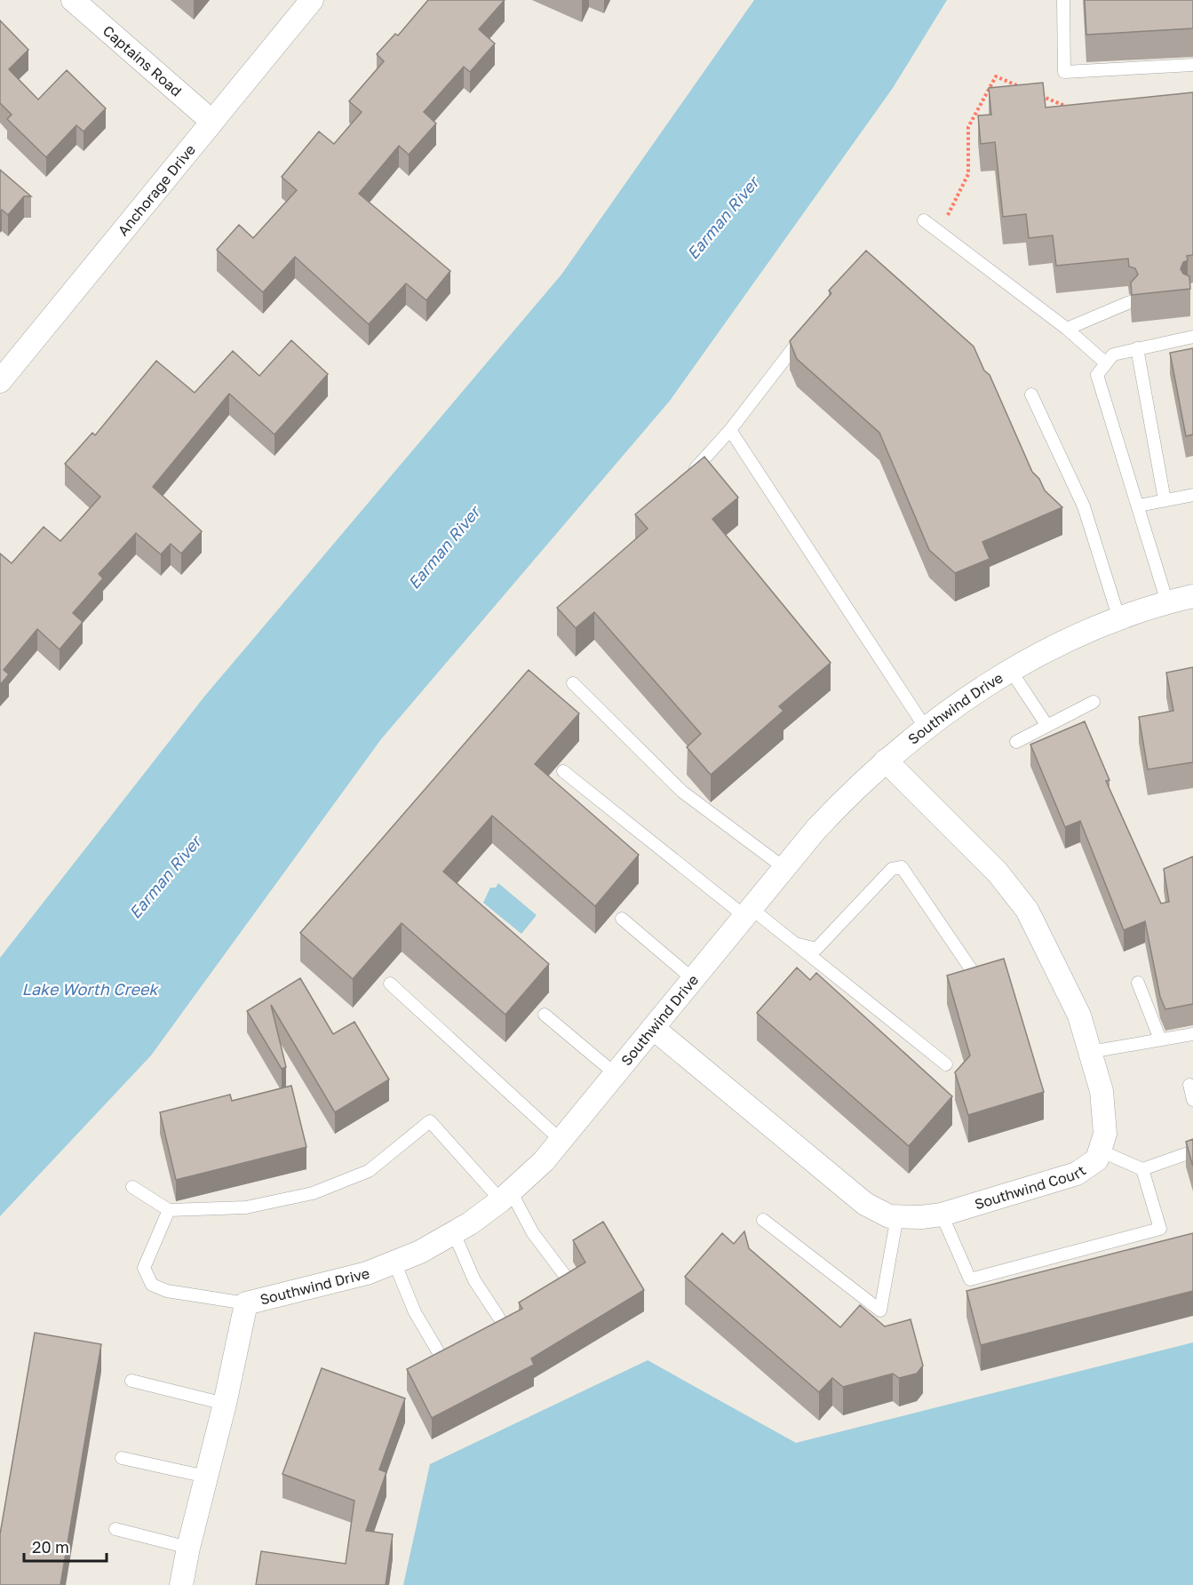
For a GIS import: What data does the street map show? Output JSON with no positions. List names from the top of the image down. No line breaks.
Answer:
{"streets":{"street":["Captains Road","Anchorage Drive","Southwind Drive","Southwind Court"]},"crossings":[["Captains Road","Anchorage Drive"],["Southwind Drive","Southwind Court"]],"water":["Earman River","Lake Worth Creek"],"scale_bar":"20 m"}
